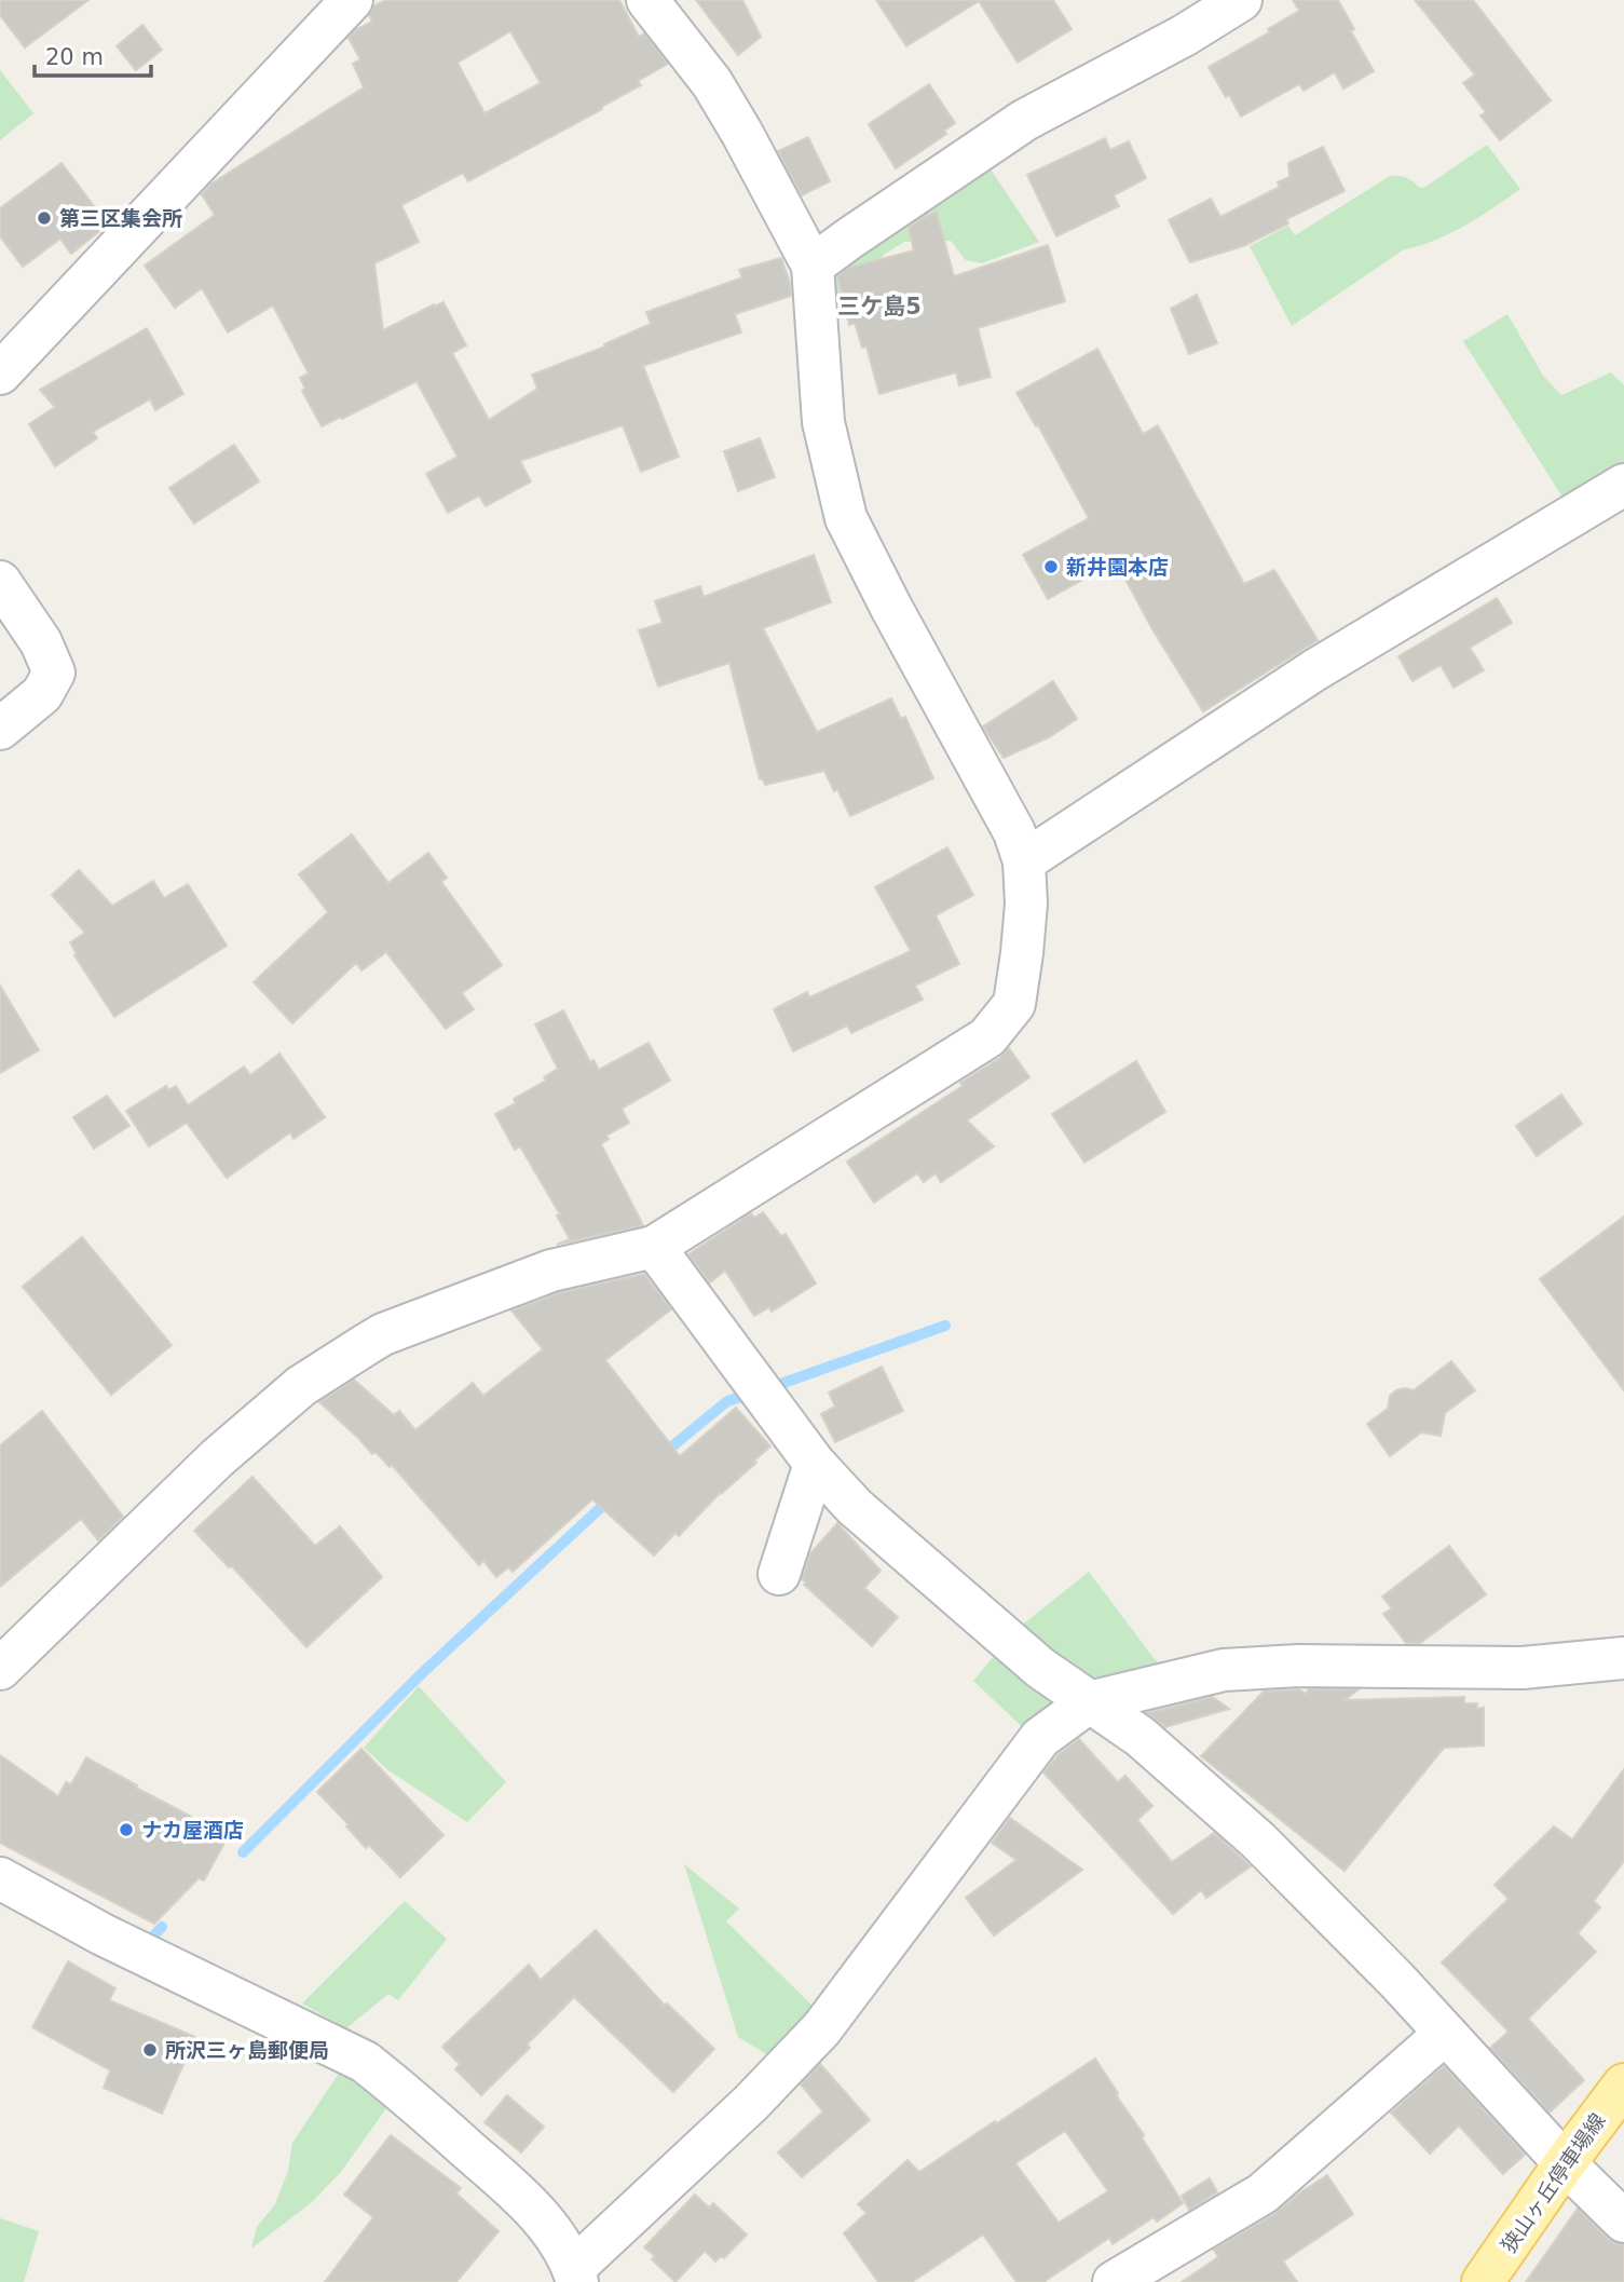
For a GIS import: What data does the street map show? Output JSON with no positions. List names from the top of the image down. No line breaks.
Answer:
{"streets":{"main road":["狭山ヶ丘停車場線"]},"districts":["三ケ島5"],"places":["第三区集会所","新井園本店","ナカ屋酒店","所沢三ヶ島郵便局"],"scale_bar":"20 m"}
